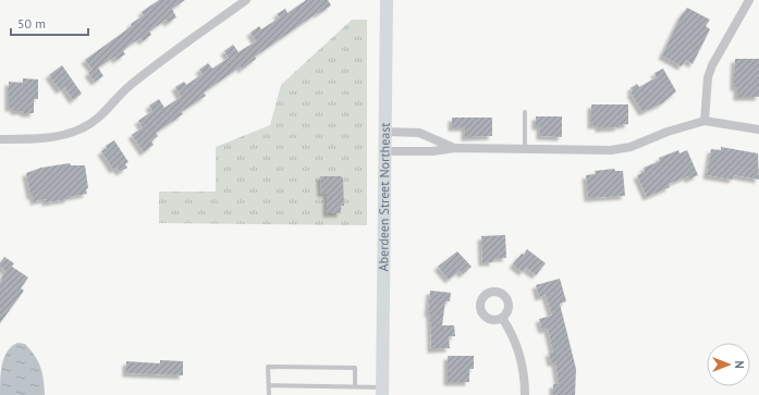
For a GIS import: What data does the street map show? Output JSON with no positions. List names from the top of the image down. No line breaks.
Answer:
{"streets":{"street":["Aberdeen Street Northeast"]},"scale_bar":"50 m","north":"right"}
